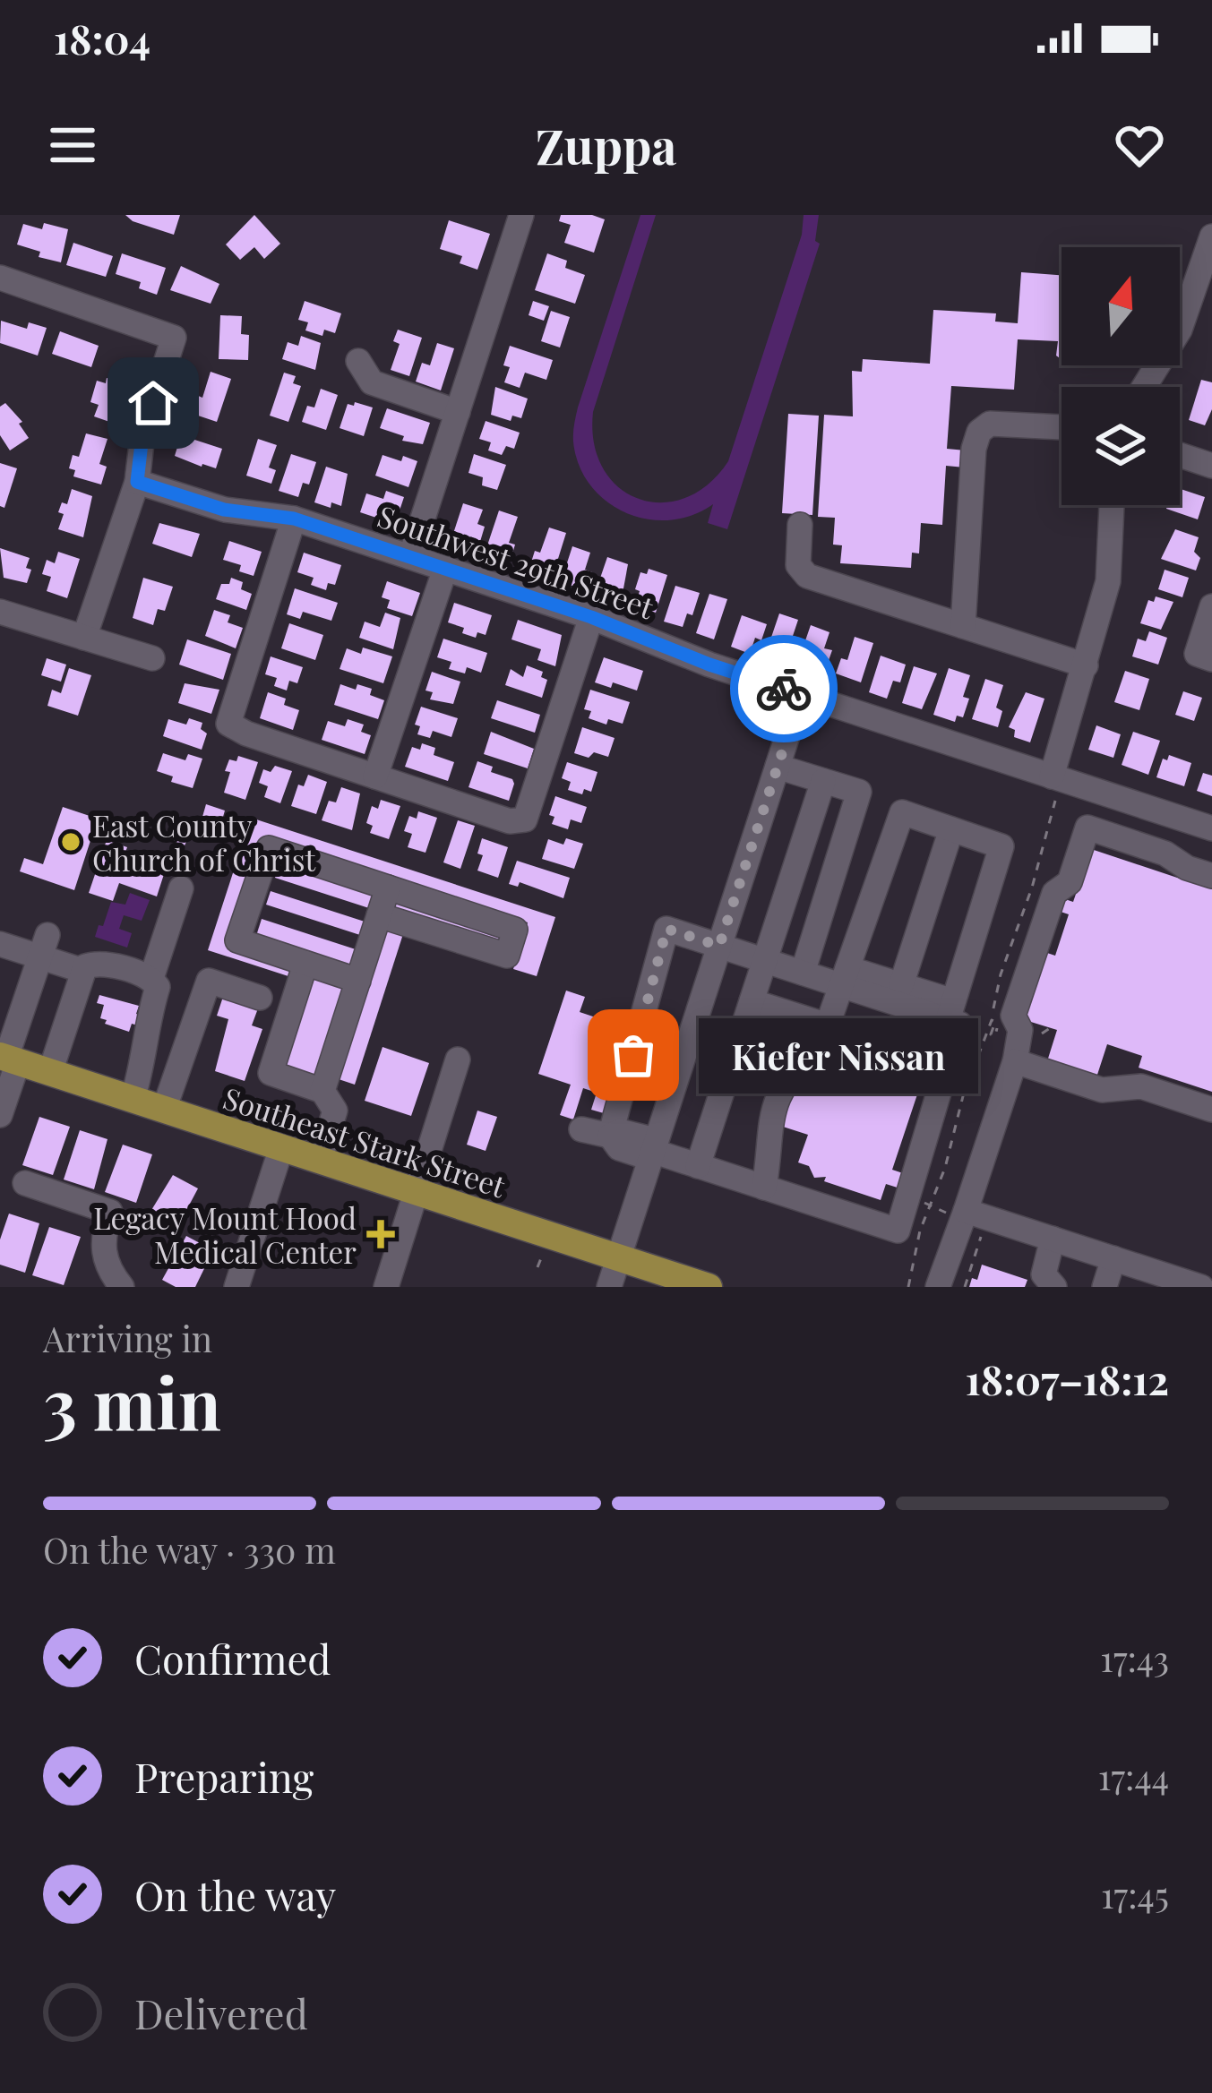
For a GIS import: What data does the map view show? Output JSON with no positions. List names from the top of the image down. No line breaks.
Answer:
{"streets":{"main road":["Southeast Stark Street"],"street":["Southwest 29th Street"]},"places":{"other":["East County Church of Christ","Kiefer Nissan"],"health":["Legacy Mount Hood Medical Center"]},"north":"top","page":{"status":"18:04","header":"Zuppa","bubble":"Kiefer Nissan","heading":["3 min","Arriving in","18:07–18:12"],"bar":"On the way · 330 m","list":[["Confirmed","17:43"],["Preparing","17:44"],["On the way","17:45"],"Delivered"]}}
